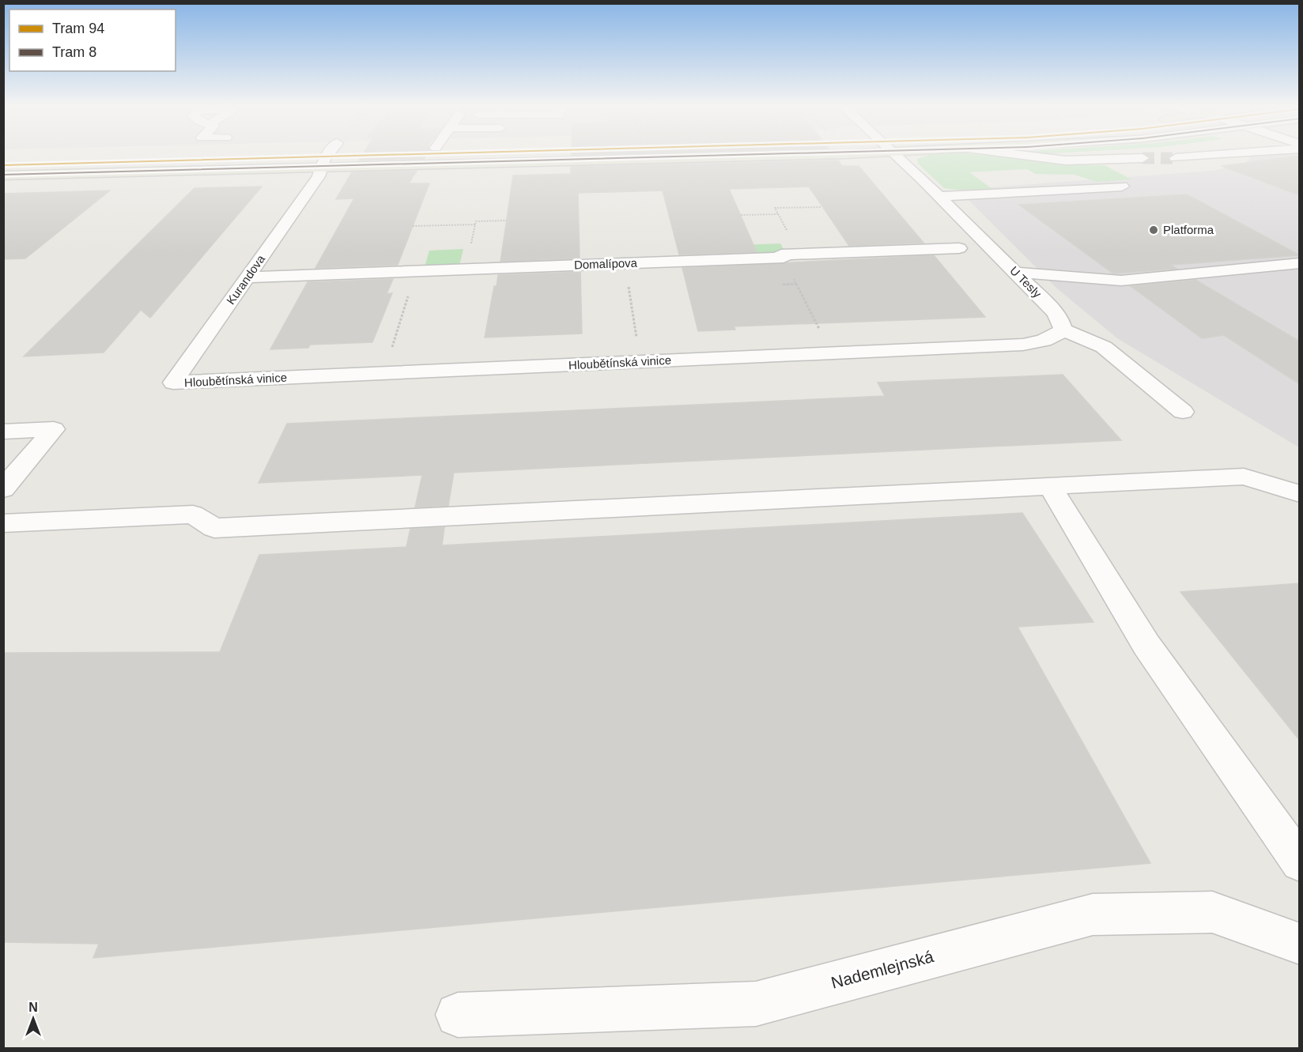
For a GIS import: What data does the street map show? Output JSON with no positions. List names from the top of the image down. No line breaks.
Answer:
{"streets":{"street":["Domalípova","Kurandova","U Tesly","Hloubětínská vinice","Nademlejnská"]},"crossings":[["Domalípova","Kurandova"],["Kurandova","Hloubětínská vinice"],["U Tesly","Hloubětínská vinice"]],"places":["Platforma"],"lines":["tram line 94","tram line 8"],"legend":["Tram 94","Tram 8"],"north":"top"}
